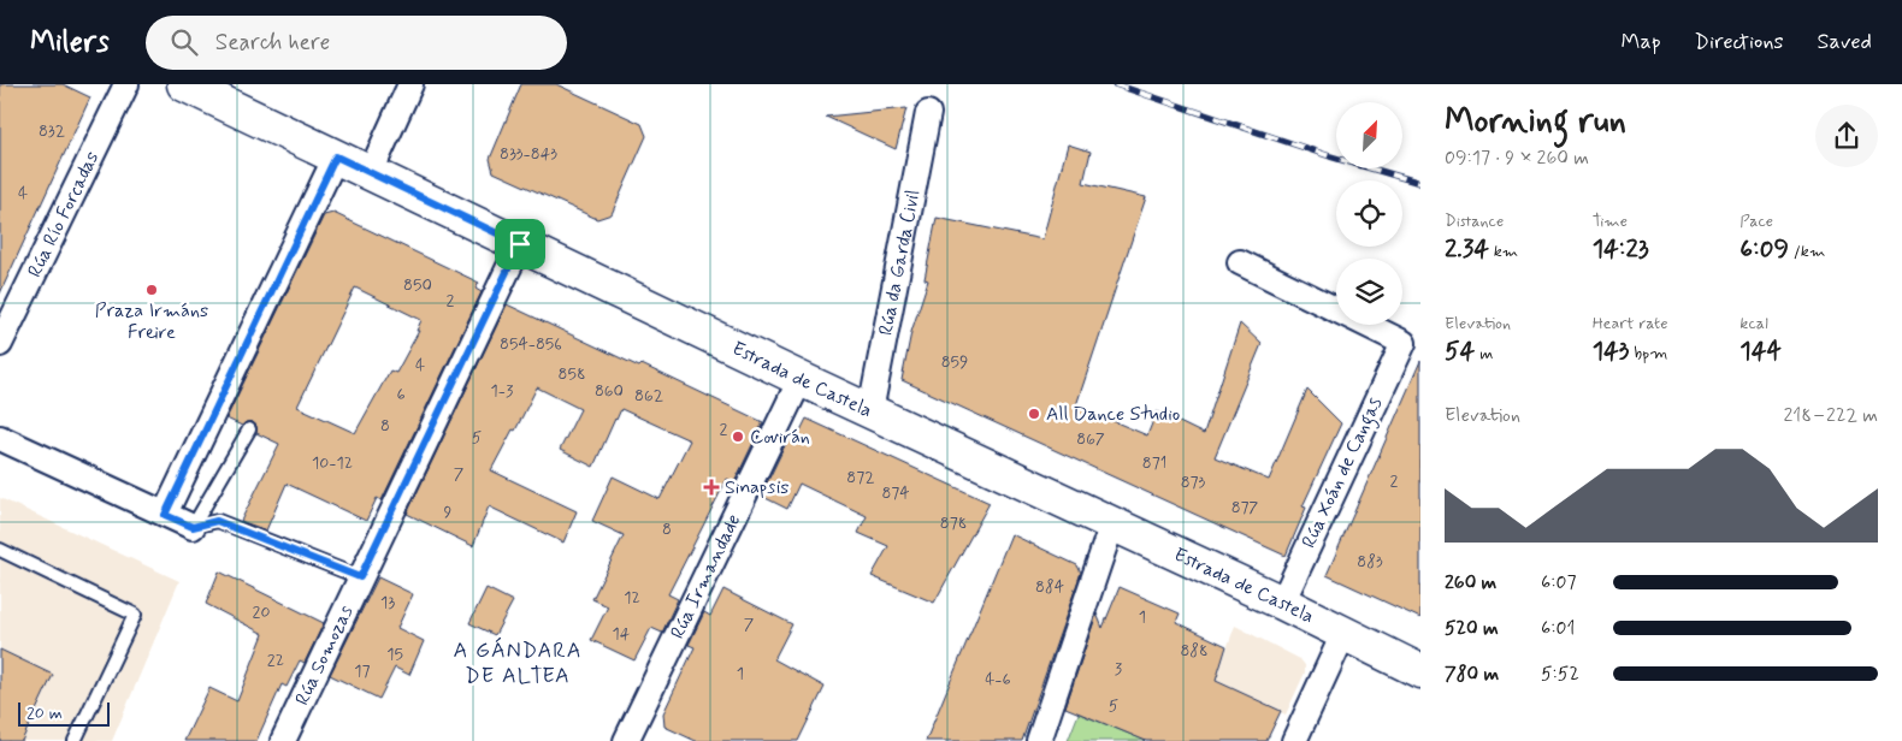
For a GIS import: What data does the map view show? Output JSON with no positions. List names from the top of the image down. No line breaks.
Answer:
{"streets":{"main road":["Estrada de Castela"],"street":["Rúa Río Forcadas","Rúa da Garda Civil","Rúa Xoán de Cangas","Rúa Irmandade","Rúa Somozas"]},"crossings":[["Rúa da Garda Civil","Estrada de Castela"],["Estrada de Castela","Rúa Xoán de Cangas"],["Estrada de Castela","Rúa Irmandade"],["Estrada de Castela","Rúa Somozas"]],"districts":["A GÁNDARA DE ALTEA"],"places":{"other":["Praza Irmáns Freire","All Dance Studio","Covirán"],"health":["Sinapsis"]},"house_numbers":["832","833-843","4","850","2","854-856","859","4","858","1-3","860","6","862","8","2","5","867","10-12","871","7","872","2","873","874","877","9","878","8","883","884","12","13","20","1","7","14","888","15","22","3","17","1","4-6","5"],"scale_bar":"20 m","north":"top right","page":{"header":"Milers","search":"Search here","nav":["Map","Directions","Saved"],"heading":["Morning run","09:17 · 9 × 260 m"],"stats":[["Distance","2.34 km"],["Time","14:23"],["Pace","6:09 /km"],["Elevation","54 m"],["Heart rate","143 bpm"],["kcal","144"]],"chart":["Elevation","218–222 m"],"list":[{"name":"260 m","note":"6:07"},{"name":"520 m","note":"6:01"},{"name":"780 m","note":"5:52"}],"scale":"20 m"}}
